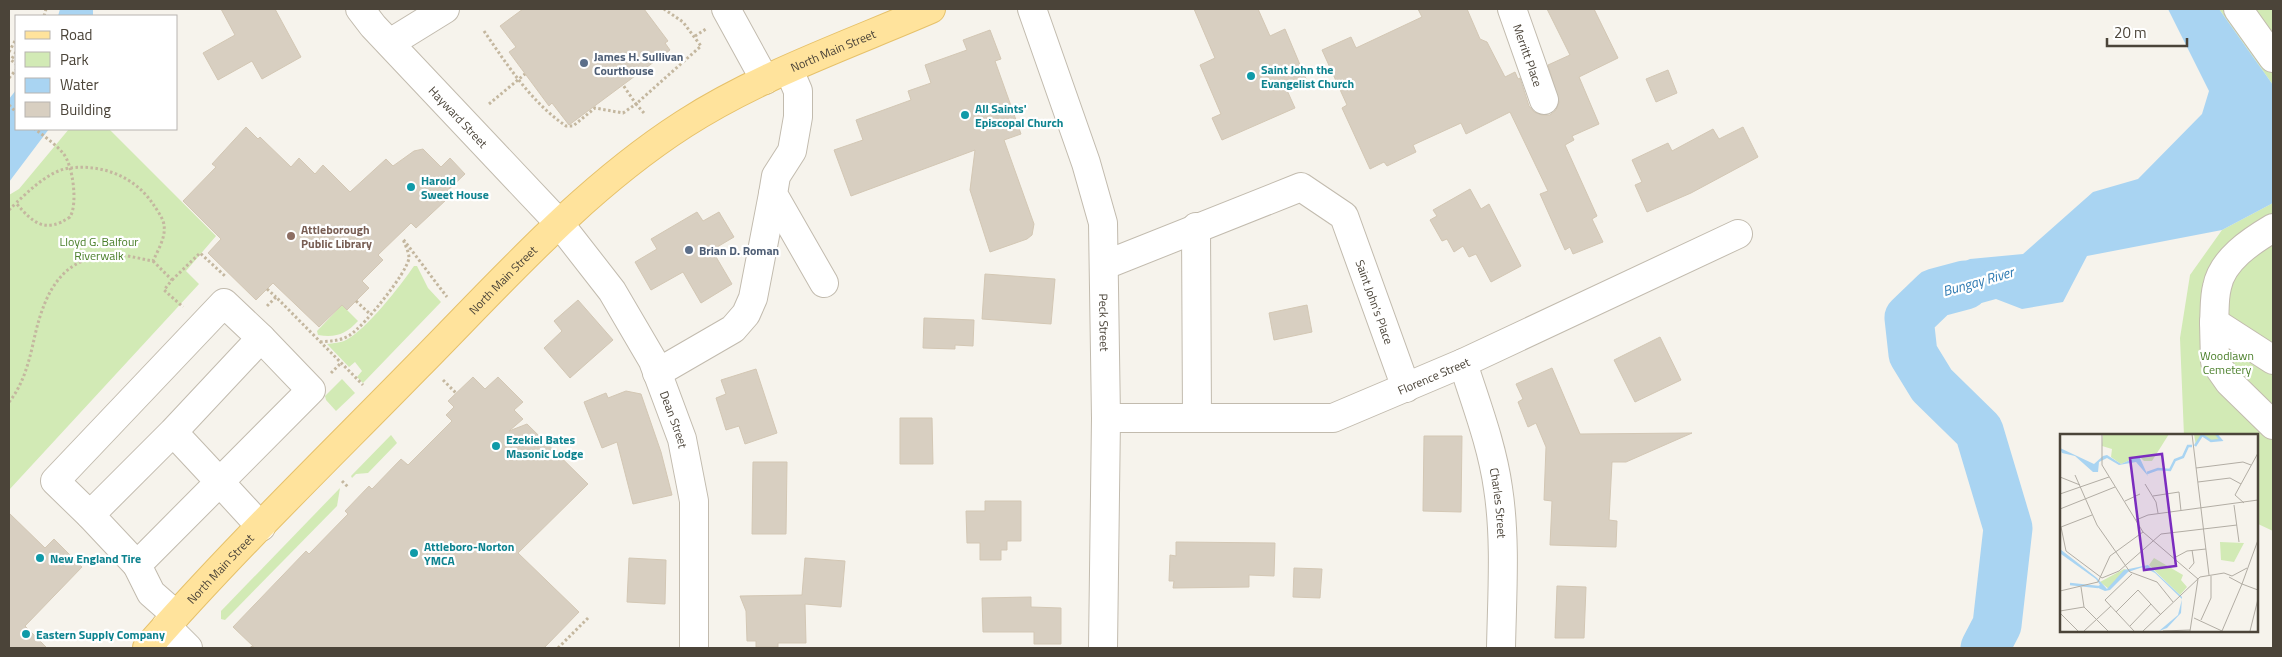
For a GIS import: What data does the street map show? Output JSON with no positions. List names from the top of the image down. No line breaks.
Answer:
{"streets":{"main road":["North Main Street"],"street":["Merritt Place","Hayward Street","Saint John's Place","Peck Street","Florence Street","Dean Street","Charles Street"]},"crossings":[["North Main Street","Hayward Street"],["North Main Street","Dean Street"],["Hayward Street","Dean Street"],["Saint John's Place","Florence Street"],["Peck Street","Florence Street"],["Florence Street","Charles Street"]],"water":["Bungay River"],"parks":["Lloyd G. Balfour Riverwalk","Woodlawn Cemetery"],"places":["James H. Sullivan Courthouse","Saint John the Evangelist Church","All Saints' Episcopal Church","Harold Sweet House","Attleborough Public Library","Brian D. Roman","Ezekiel Bates Masonic Lodge","Attleboro-Norton YMCA","New England Tire","Eastern Supply Company"],"legend":["Road","Park","Water","Building"],"scale_bar":"20 m"}
